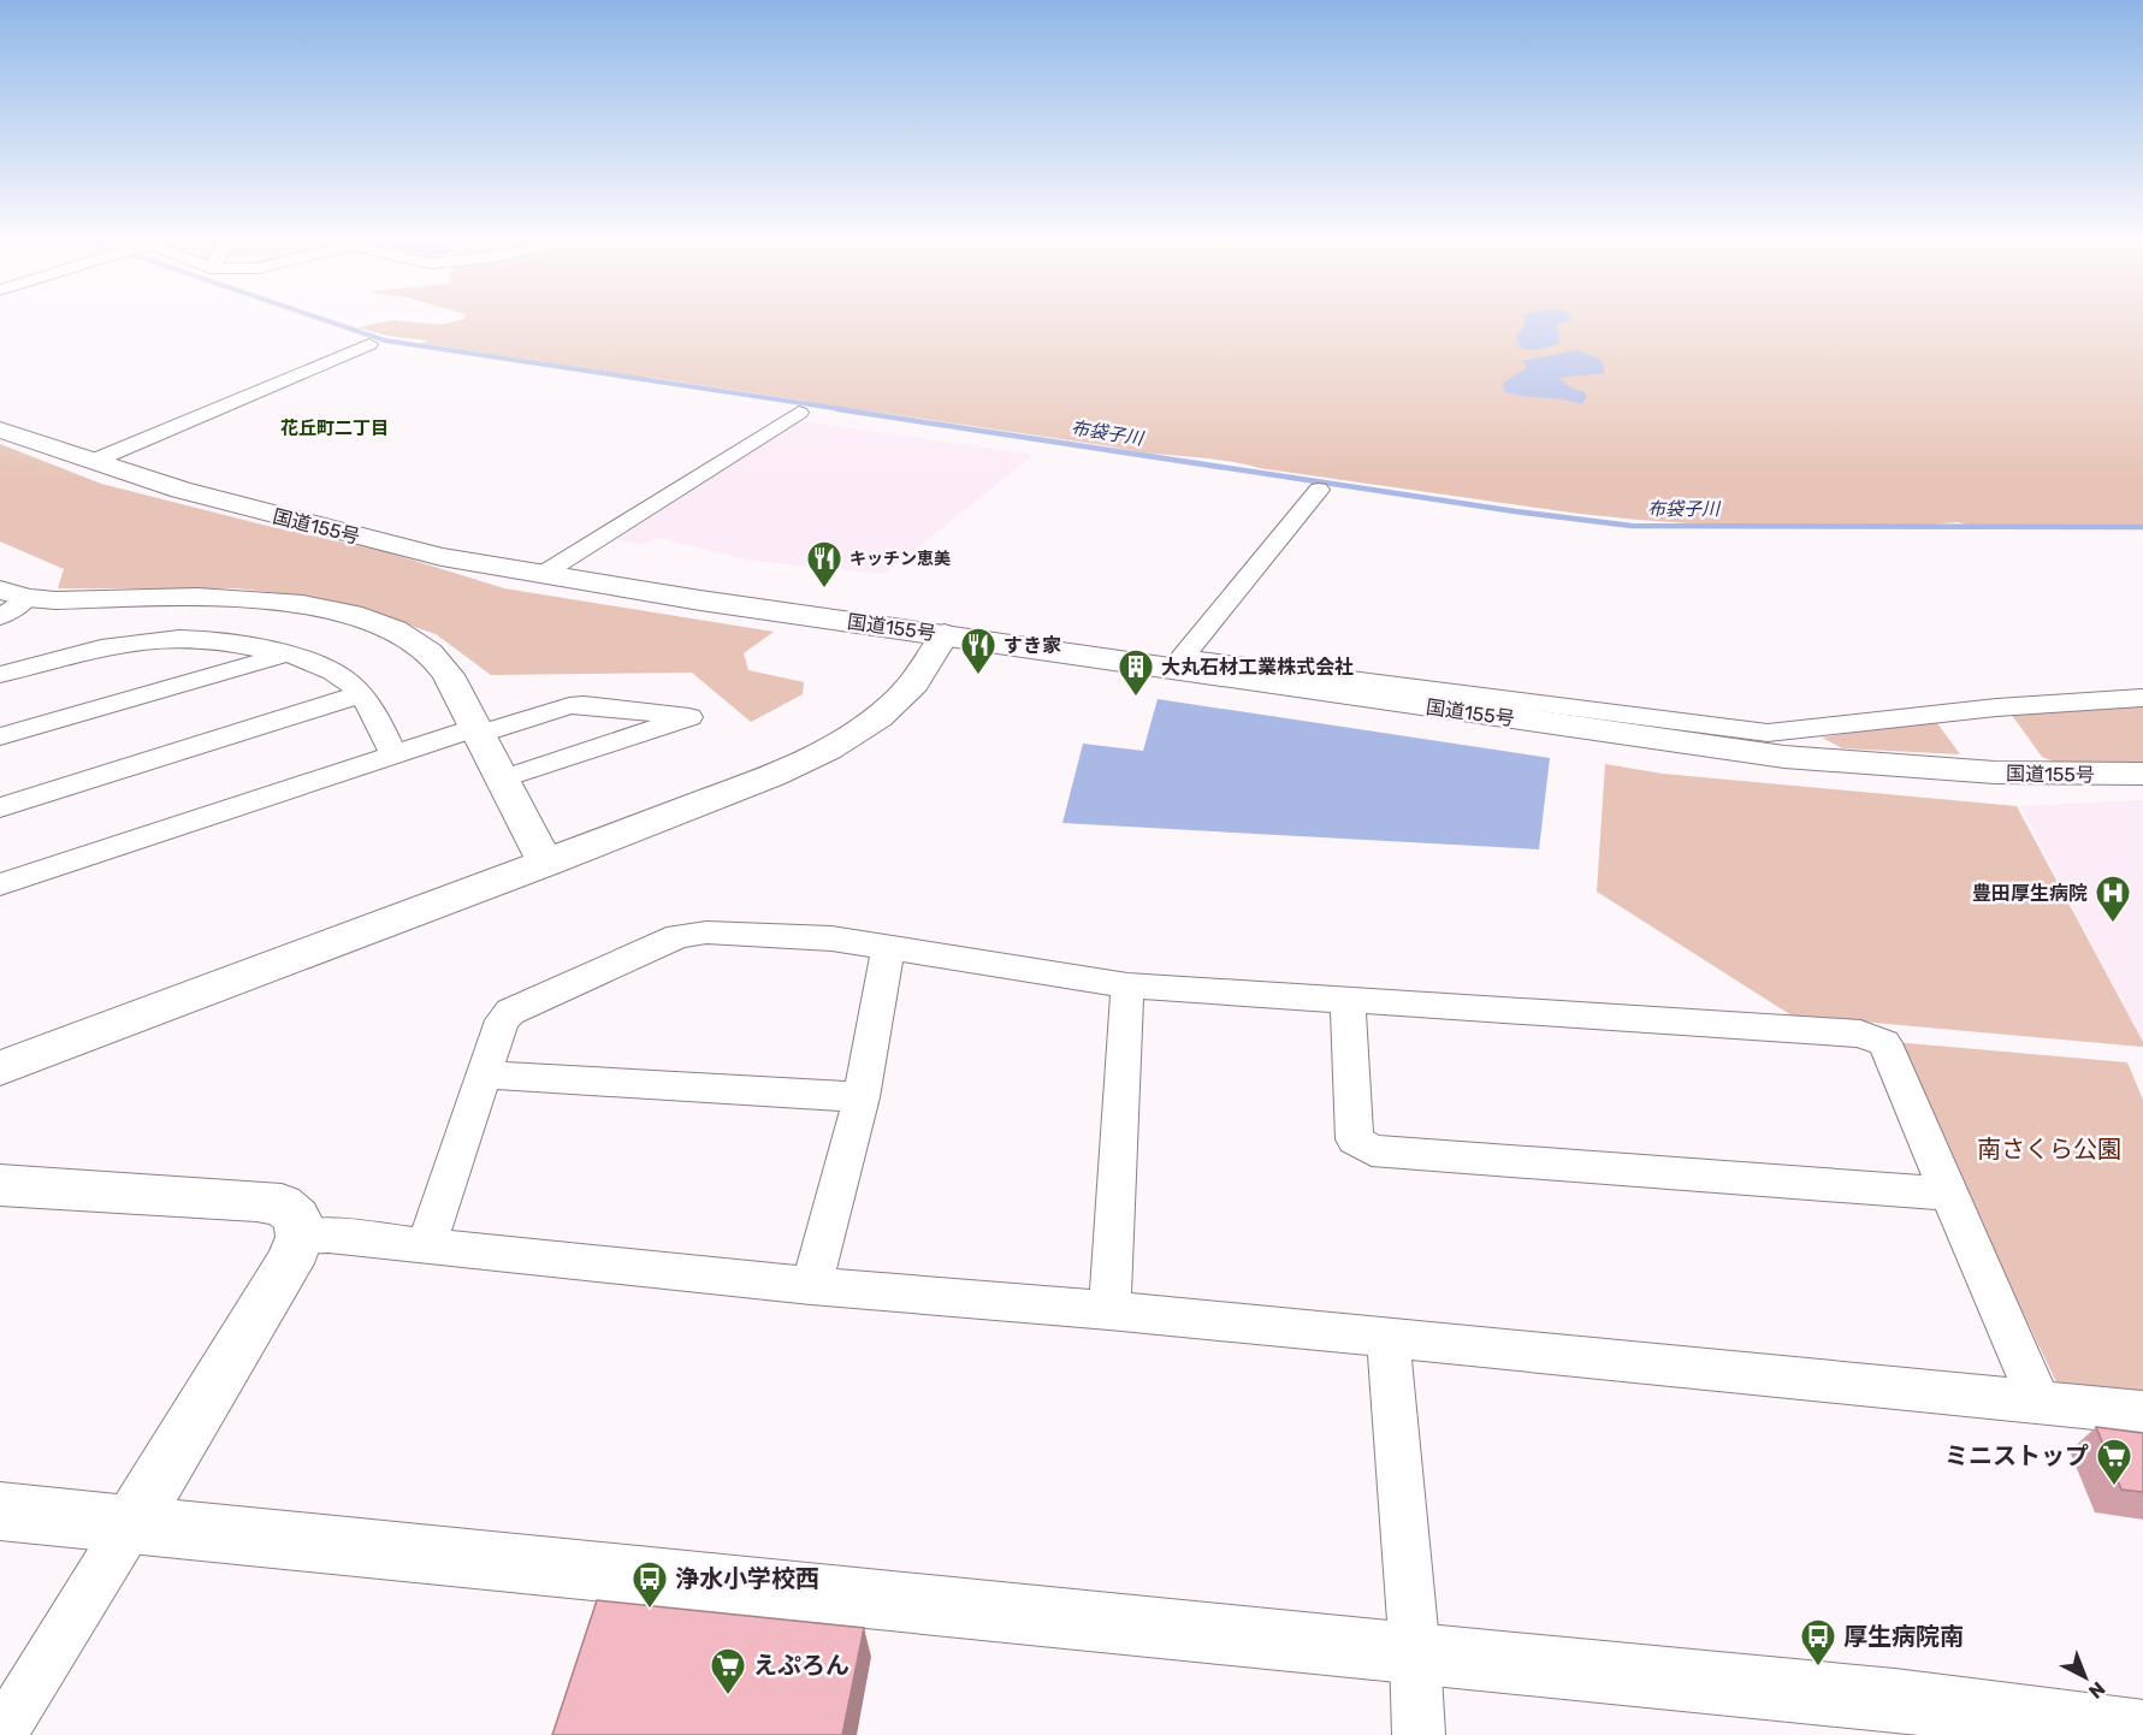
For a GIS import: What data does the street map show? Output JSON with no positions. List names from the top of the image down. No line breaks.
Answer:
{"streets":{"highway":["国道155号"]},"districts":["花丘町二丁目"],"water":["布袋子川"],"parks":["南さくら公園"],"places":{"restaurant":["キッチン恵美","すき家"],"building":["大丸石材工業株式会社"],"hospital":["豊田厚生病院"],"supermarket":["ミニストップ","えぷろん"],"bus stop":["浄水小学校西","厚生病院南"]},"north":"bottom right"}
